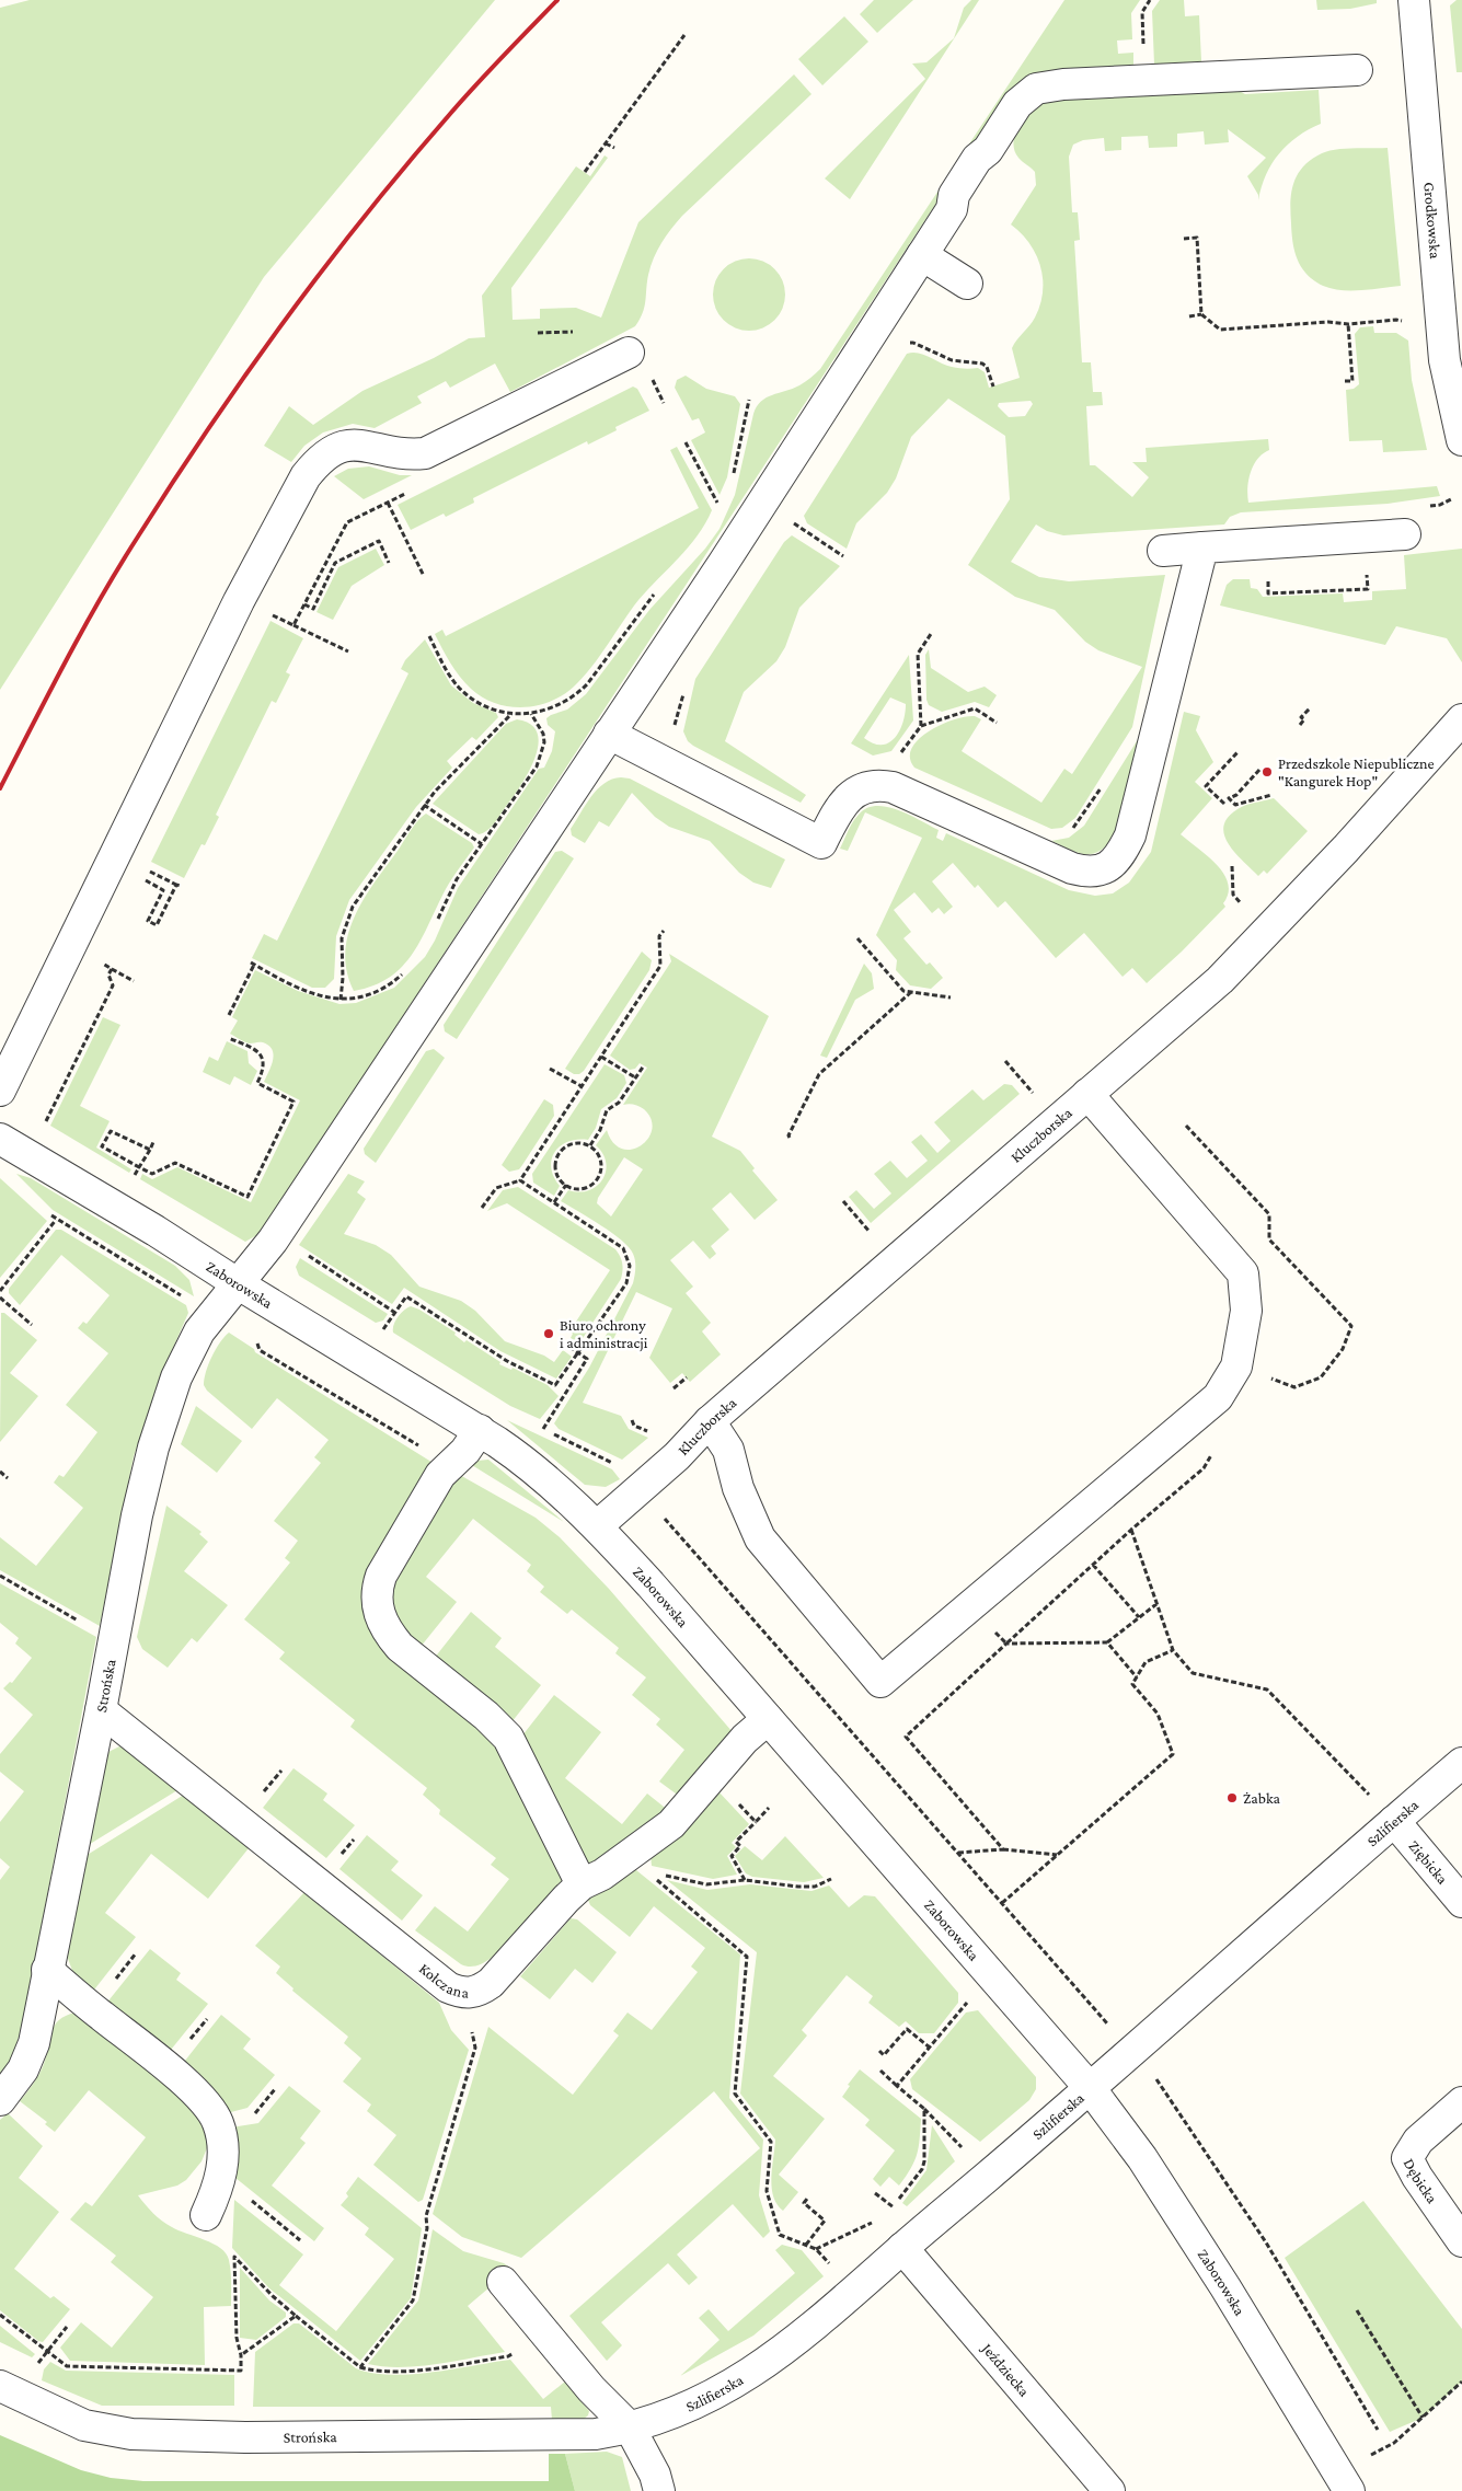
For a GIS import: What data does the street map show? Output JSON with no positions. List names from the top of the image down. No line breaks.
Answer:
{"streets":{"street":["Grodkowska","Kluczborska","Zaborowska","Strońska","Szlifierska","Ziębicka","Kołczana","Dębicka","Jeździecka"]},"crossings":[["Kluczborska","Zaborowska"],["Zaborowska","Strońska"],["Zaborowska","Szlifierska"],["Zaborowska","Kołczana"],["Strońska","Szlifierska"],["Strońska","Kołczana"],["Szlifierska","Ziębicka"],["Szlifierska","Jeździecka"]],"places":["Przedszkole Niepubliczne \"Kangurek Hop\"","Biuro ochrony i administracji","Żabka"]}
